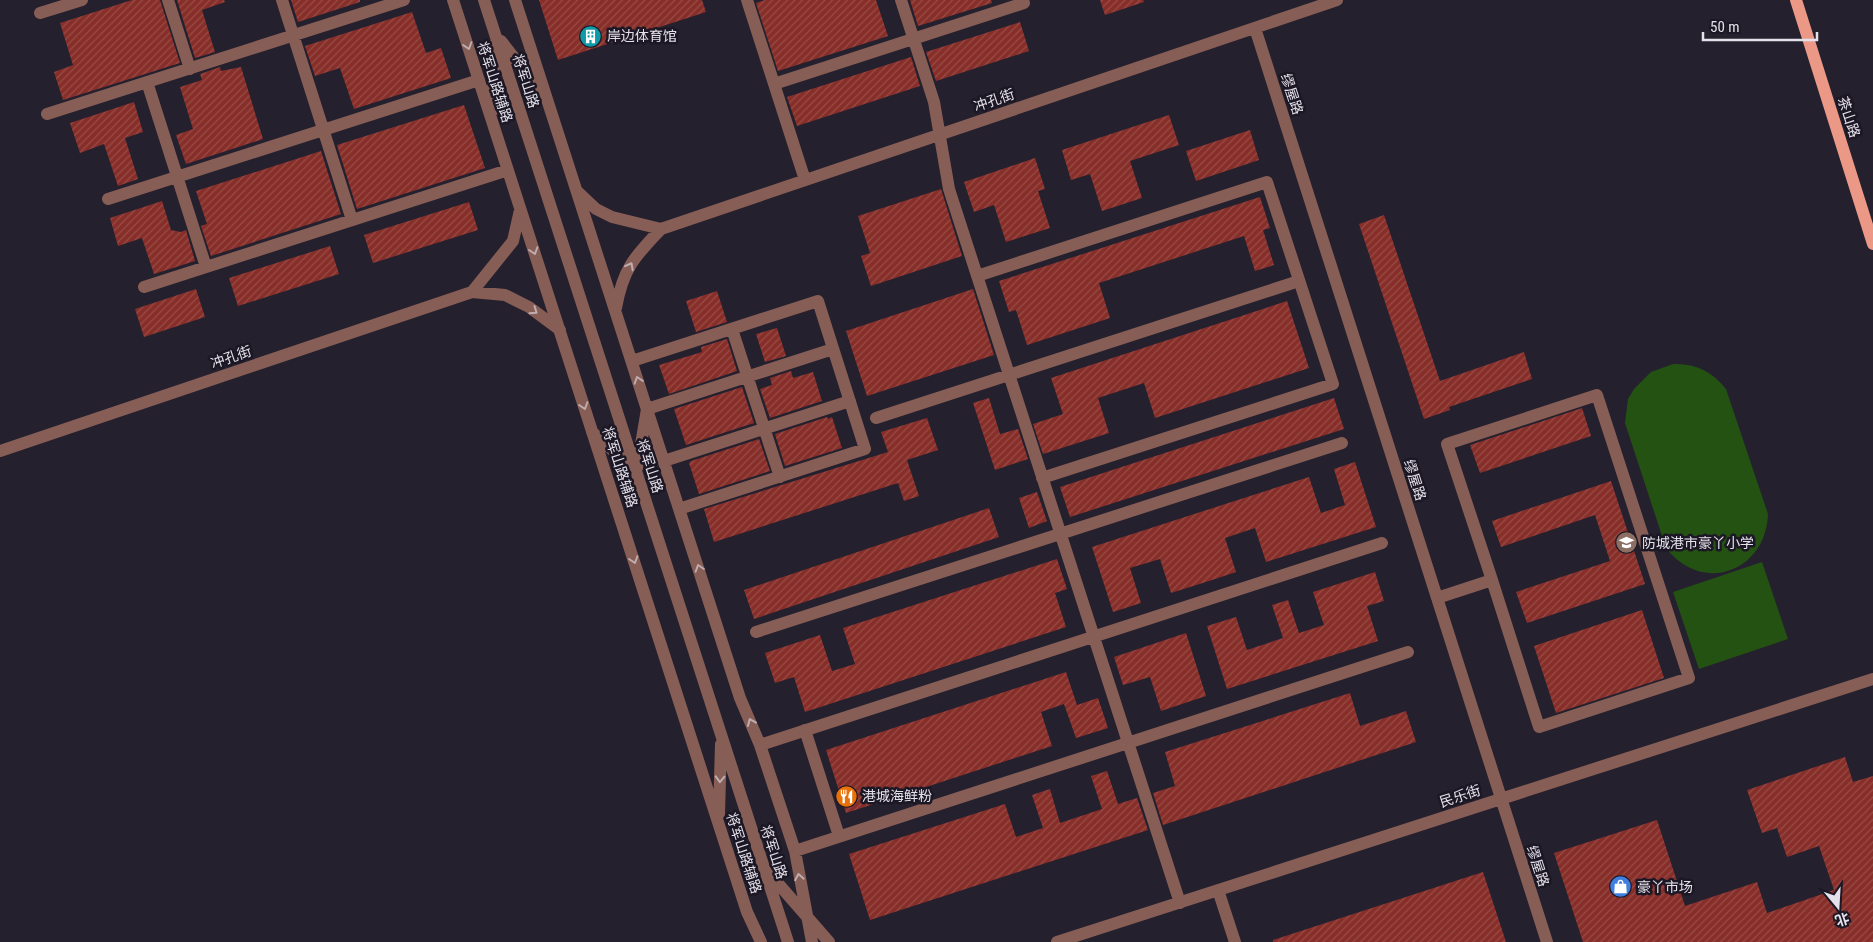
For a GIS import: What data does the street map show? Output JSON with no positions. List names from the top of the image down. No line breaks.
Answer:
{"streets":{"main road":["茶山路"],"street":["将军山路","将军山路辅路","缪屋路","冲孔街","民乐街"]},"crossings":[["将军山路辅路","冲孔街"],["缪屋路","冲孔街"],["缪屋路","民乐街"]],"places":{"building":["岸边体育馆"],"school or university":["防城港市豪丫小学"],"restaurant":["港城海鲜粉"],"shop":["豪丫市场"]},"scale_bar":"50 m","north":"bottom"}
